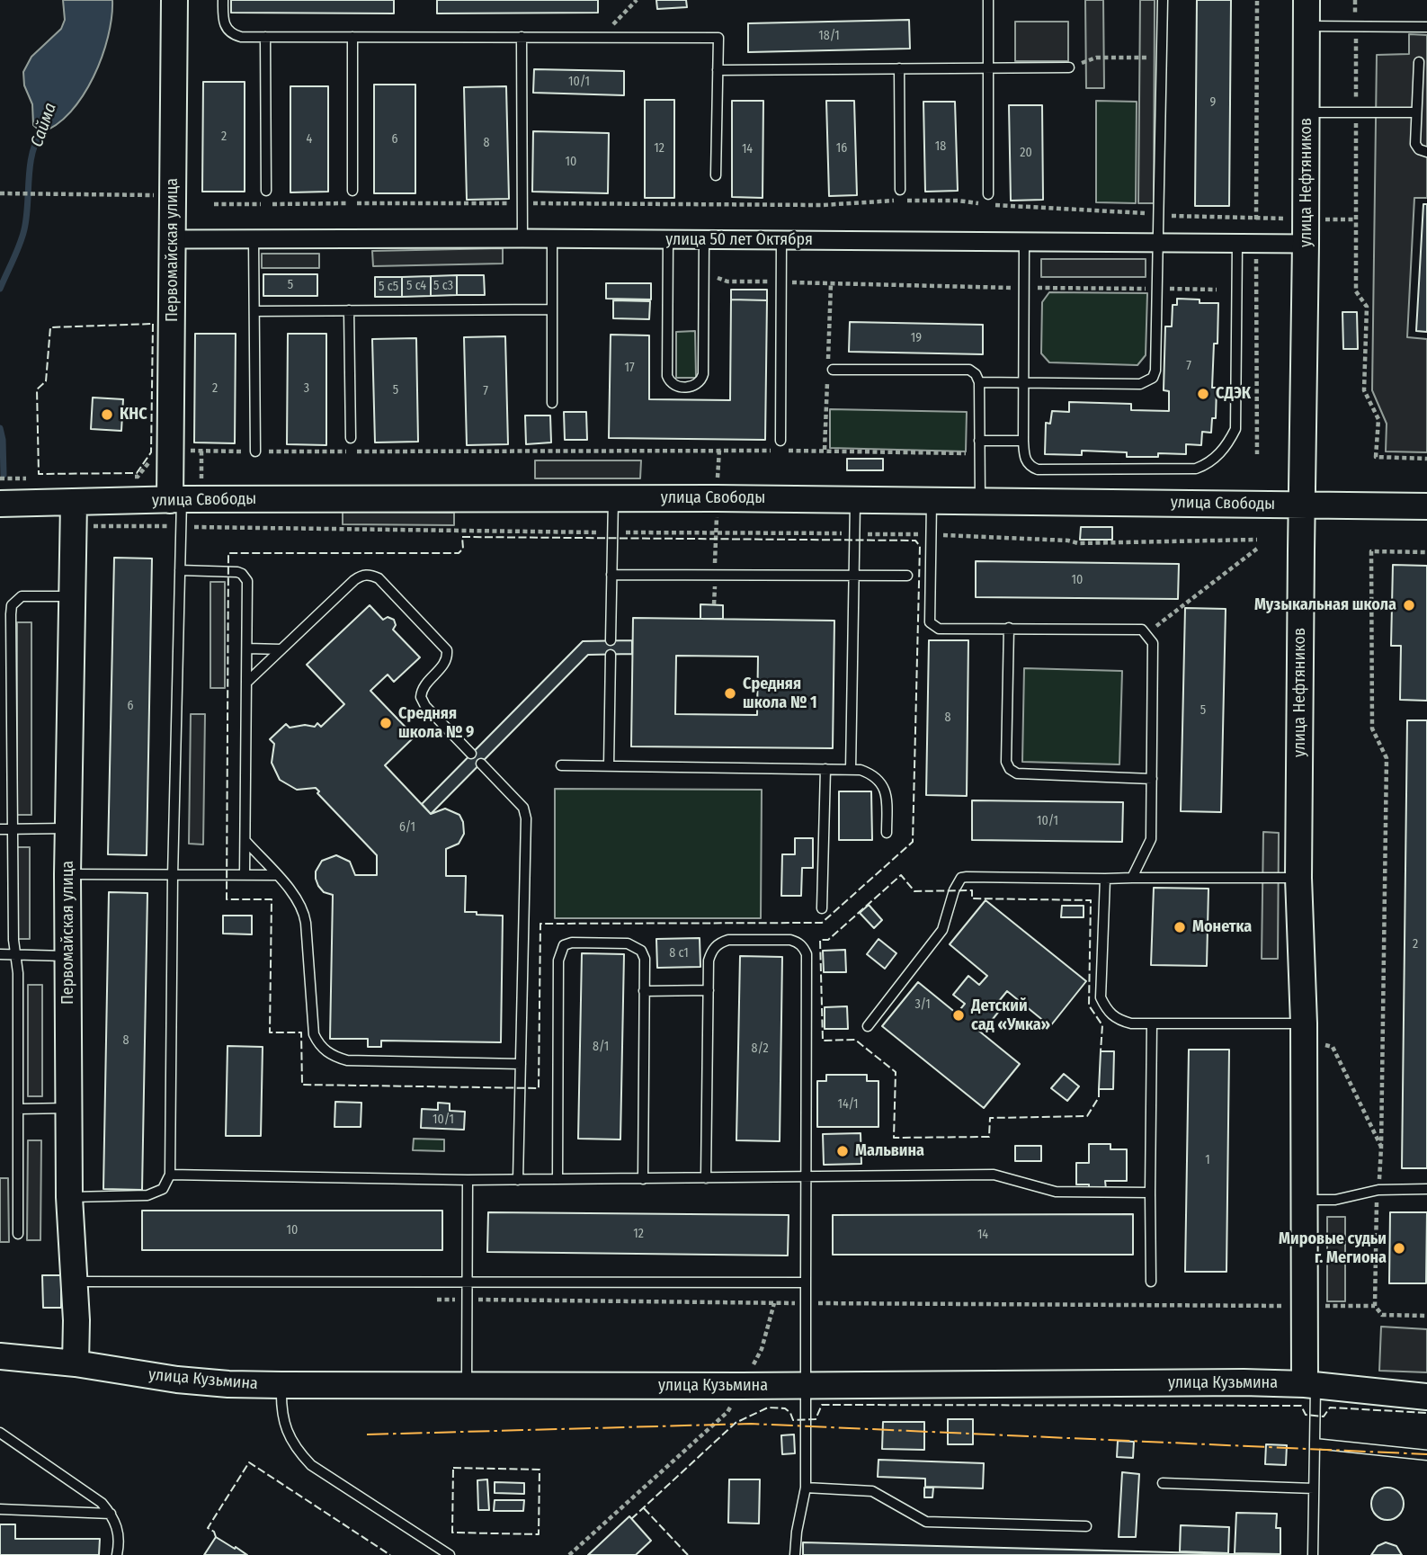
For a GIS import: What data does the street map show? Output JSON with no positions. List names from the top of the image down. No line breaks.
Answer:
{"streets":{"main road":["улица Нефтяников","Первомайская улица","улица Свободы","улица Кузьмина"],"street":["улица 50 лет Октября"]},"crossings":[["улица Нефтяников","улица 50 лет Октября"],["улица Нефтяников","улица Свободы"],["улица Нефтяников","улица Кузьмина"],["улица 50 лет Октября","Первомайская улица"],["Первомайская улица","улица Свободы"],["Первомайская улица","улица Кузьмина"]],"water":["Сайма"],"places":["СДЭК","КНС","Музыкальная школа","Средняя школа № 1","Средняя школа № 9","Монетка","Детский сад «Умка»","Мальвина","Мировые судьи г. Мегиона"],"house_numbers":["18/1","10/1","9","2","4","6","8","18","12","16","14","20","10","5","5 с4","5 с3","5 с5","19","7","17","2","3","5","7","10","6","5","8","10/1","6/1","2","8 с1","3/1","8","8/1","8/2","14/1","10/1","1","10","12","14"]}
